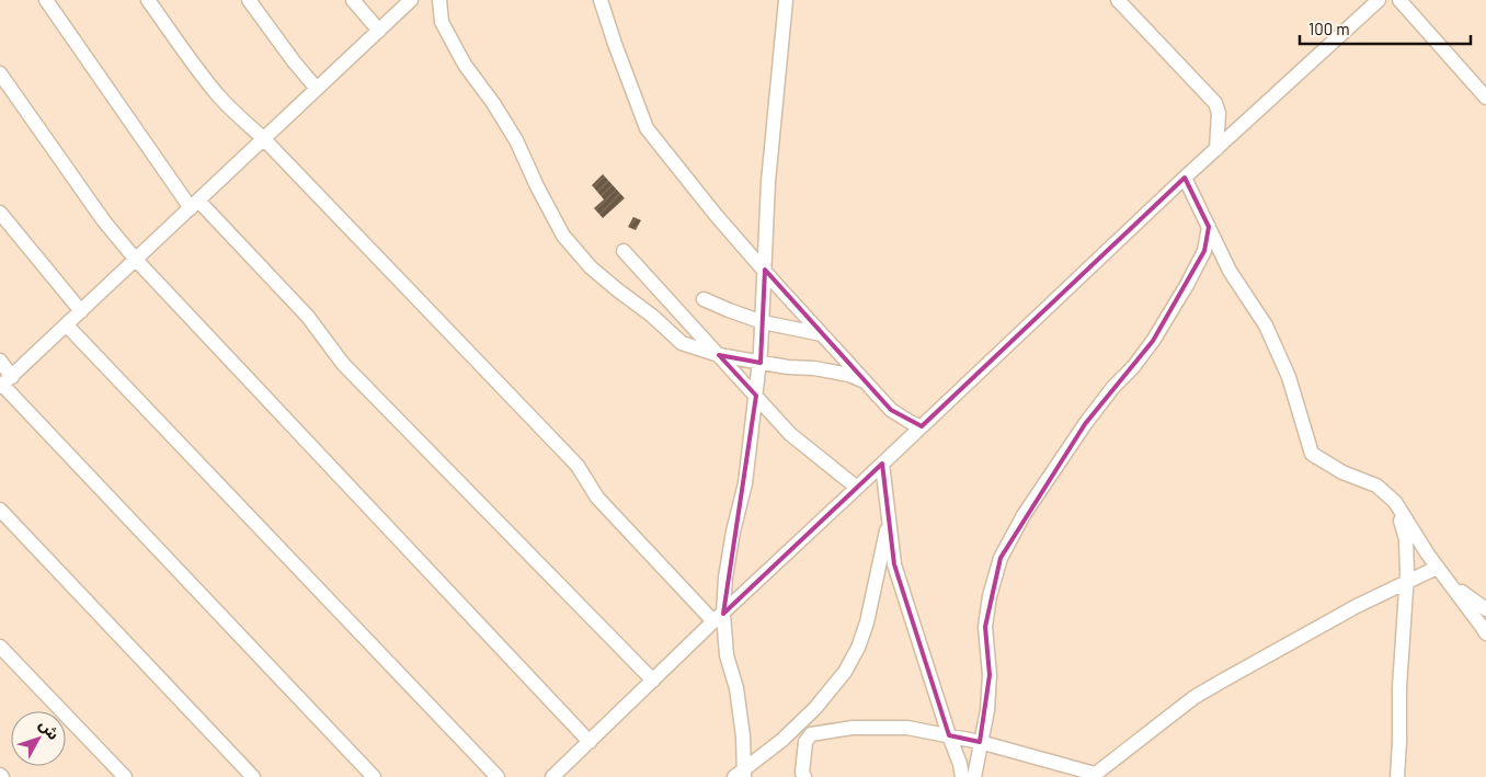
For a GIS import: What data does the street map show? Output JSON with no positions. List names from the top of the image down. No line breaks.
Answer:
{"scale_bar":"100 m","north":"top right"}
